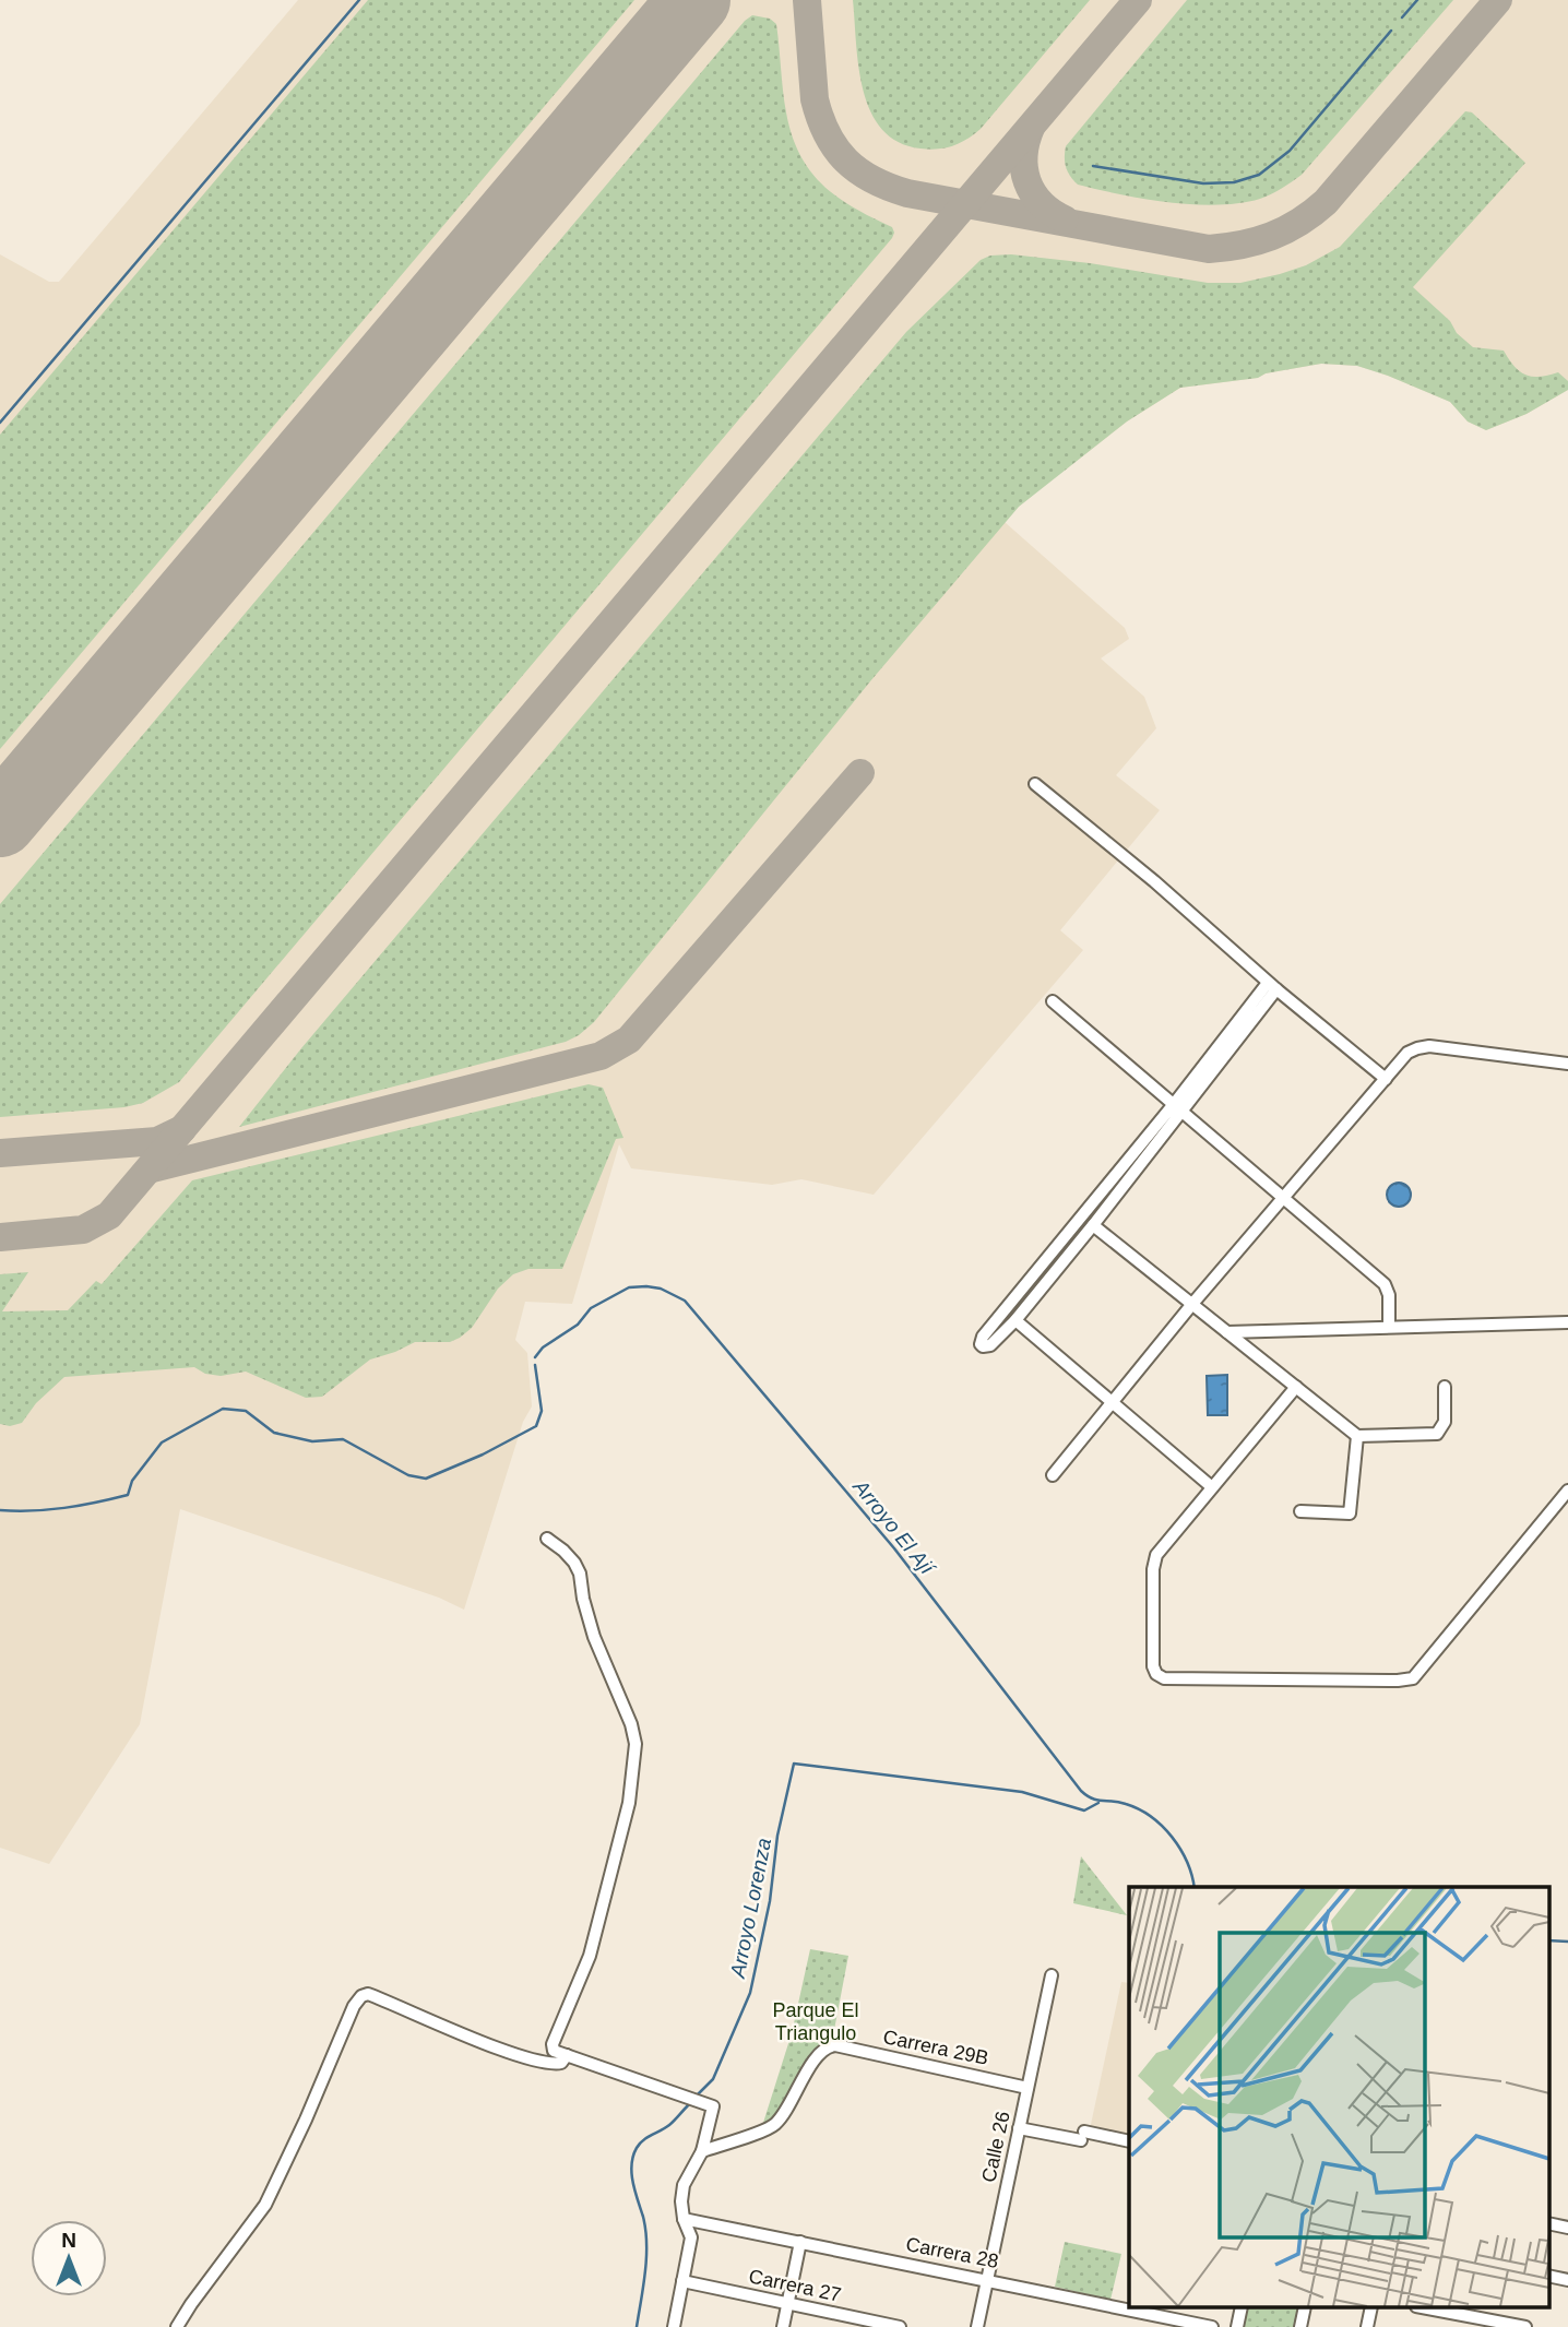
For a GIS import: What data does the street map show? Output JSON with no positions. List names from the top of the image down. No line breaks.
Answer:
{"streets":{"street":["Carrera 29B","Calle 26","Carrera 28","Carrera 27"]},"crossings":[["Carrera 29B","Calle 26"],["Calle 26","Carrera 28"]],"water":["Arroyo El Ají","Arroyo Lorenza"],"parks":["Parque El Triangulo"],"north":"top"}
